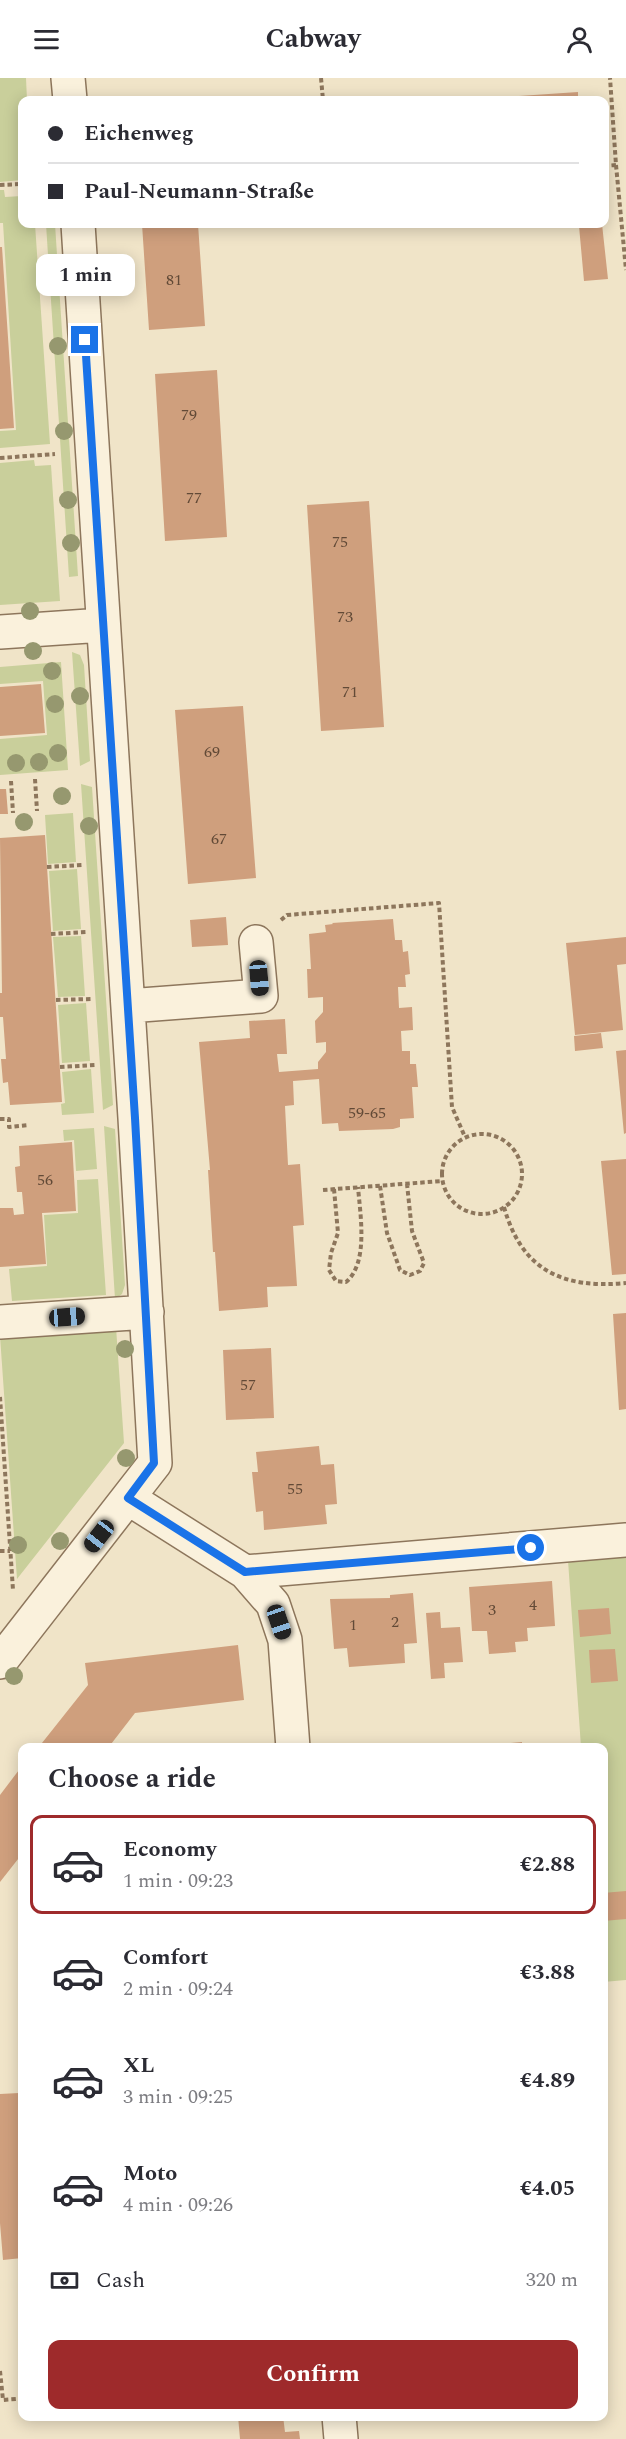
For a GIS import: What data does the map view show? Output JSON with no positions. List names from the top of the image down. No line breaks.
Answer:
{"house_numbers":["81","79","77","75","73","71","69","67","59-65","56","57","55","4","3","2","1"],"page":{"header":"Cabway","banner":["Eichenweg","Paul-Neumann-Straße"],"bubble":"1 min","heading":"Choose a ride","list":[{"name":"Economy","note":"1 min · 09:23","value":"€2.88"},{"name":"Comfort","note":"2 min · 09:24","value":"€3.88"},{"name":"XL","note":"3 min · 09:25","value":"€4.89"},{"name":"Moto","note":"4 min · 09:26","value":"€4.05"}],"pay":["Cash","320 m"],"buttons":"Confirm"}}
